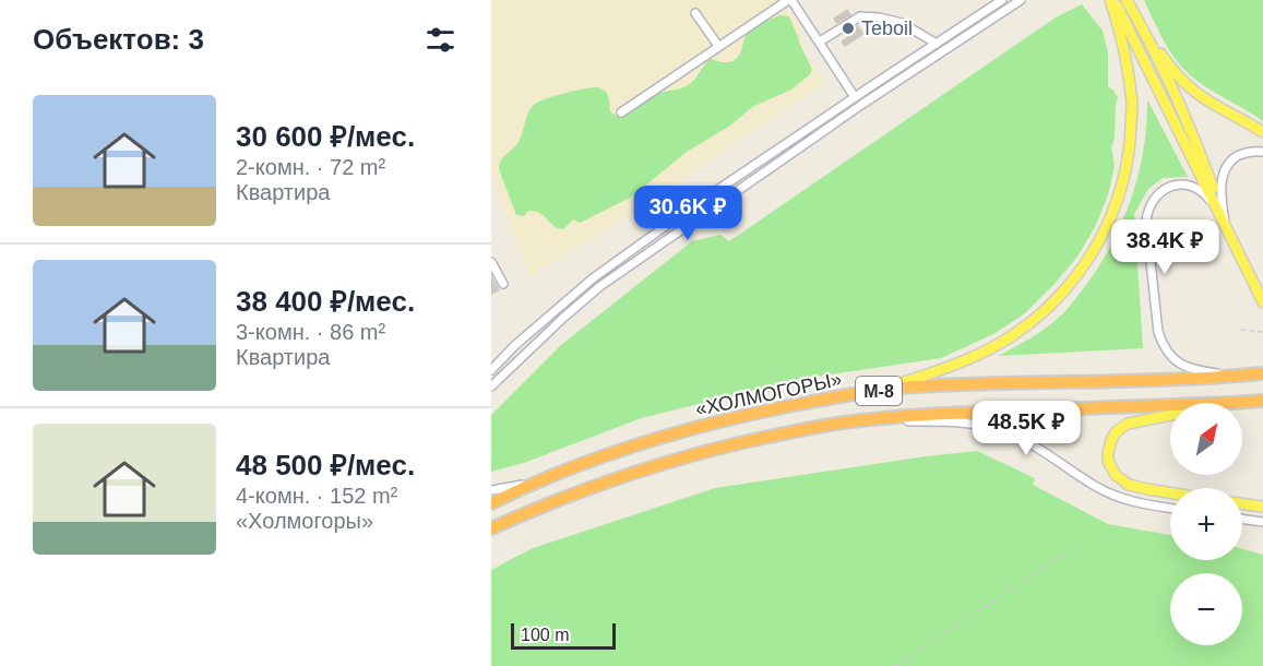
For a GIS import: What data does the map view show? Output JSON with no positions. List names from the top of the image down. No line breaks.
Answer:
{"streets":{"highway":["М-8","«ХОЛМОГОРЫ»"]},"places":["Teboil"],"scale_bar":"100 m","north":"top right","page":{"heading":"Объектов: 3","list":[{"name":"30 600 ₽/мес.","note":"2-комн. · 72 m² · Квартира"},{"name":"38 400 ₽/мес.","note":"3-комн. · 86 m² · Квартира"},{"name":"48 500 ₽/мес.","note":"4-комн. · 152 m² · «Холмогоры»"}],"price":["30.6K ₽","38.4K ₽","48.5K ₽"],"map_buttons":["+","−"],"scale":"100 m"}}
